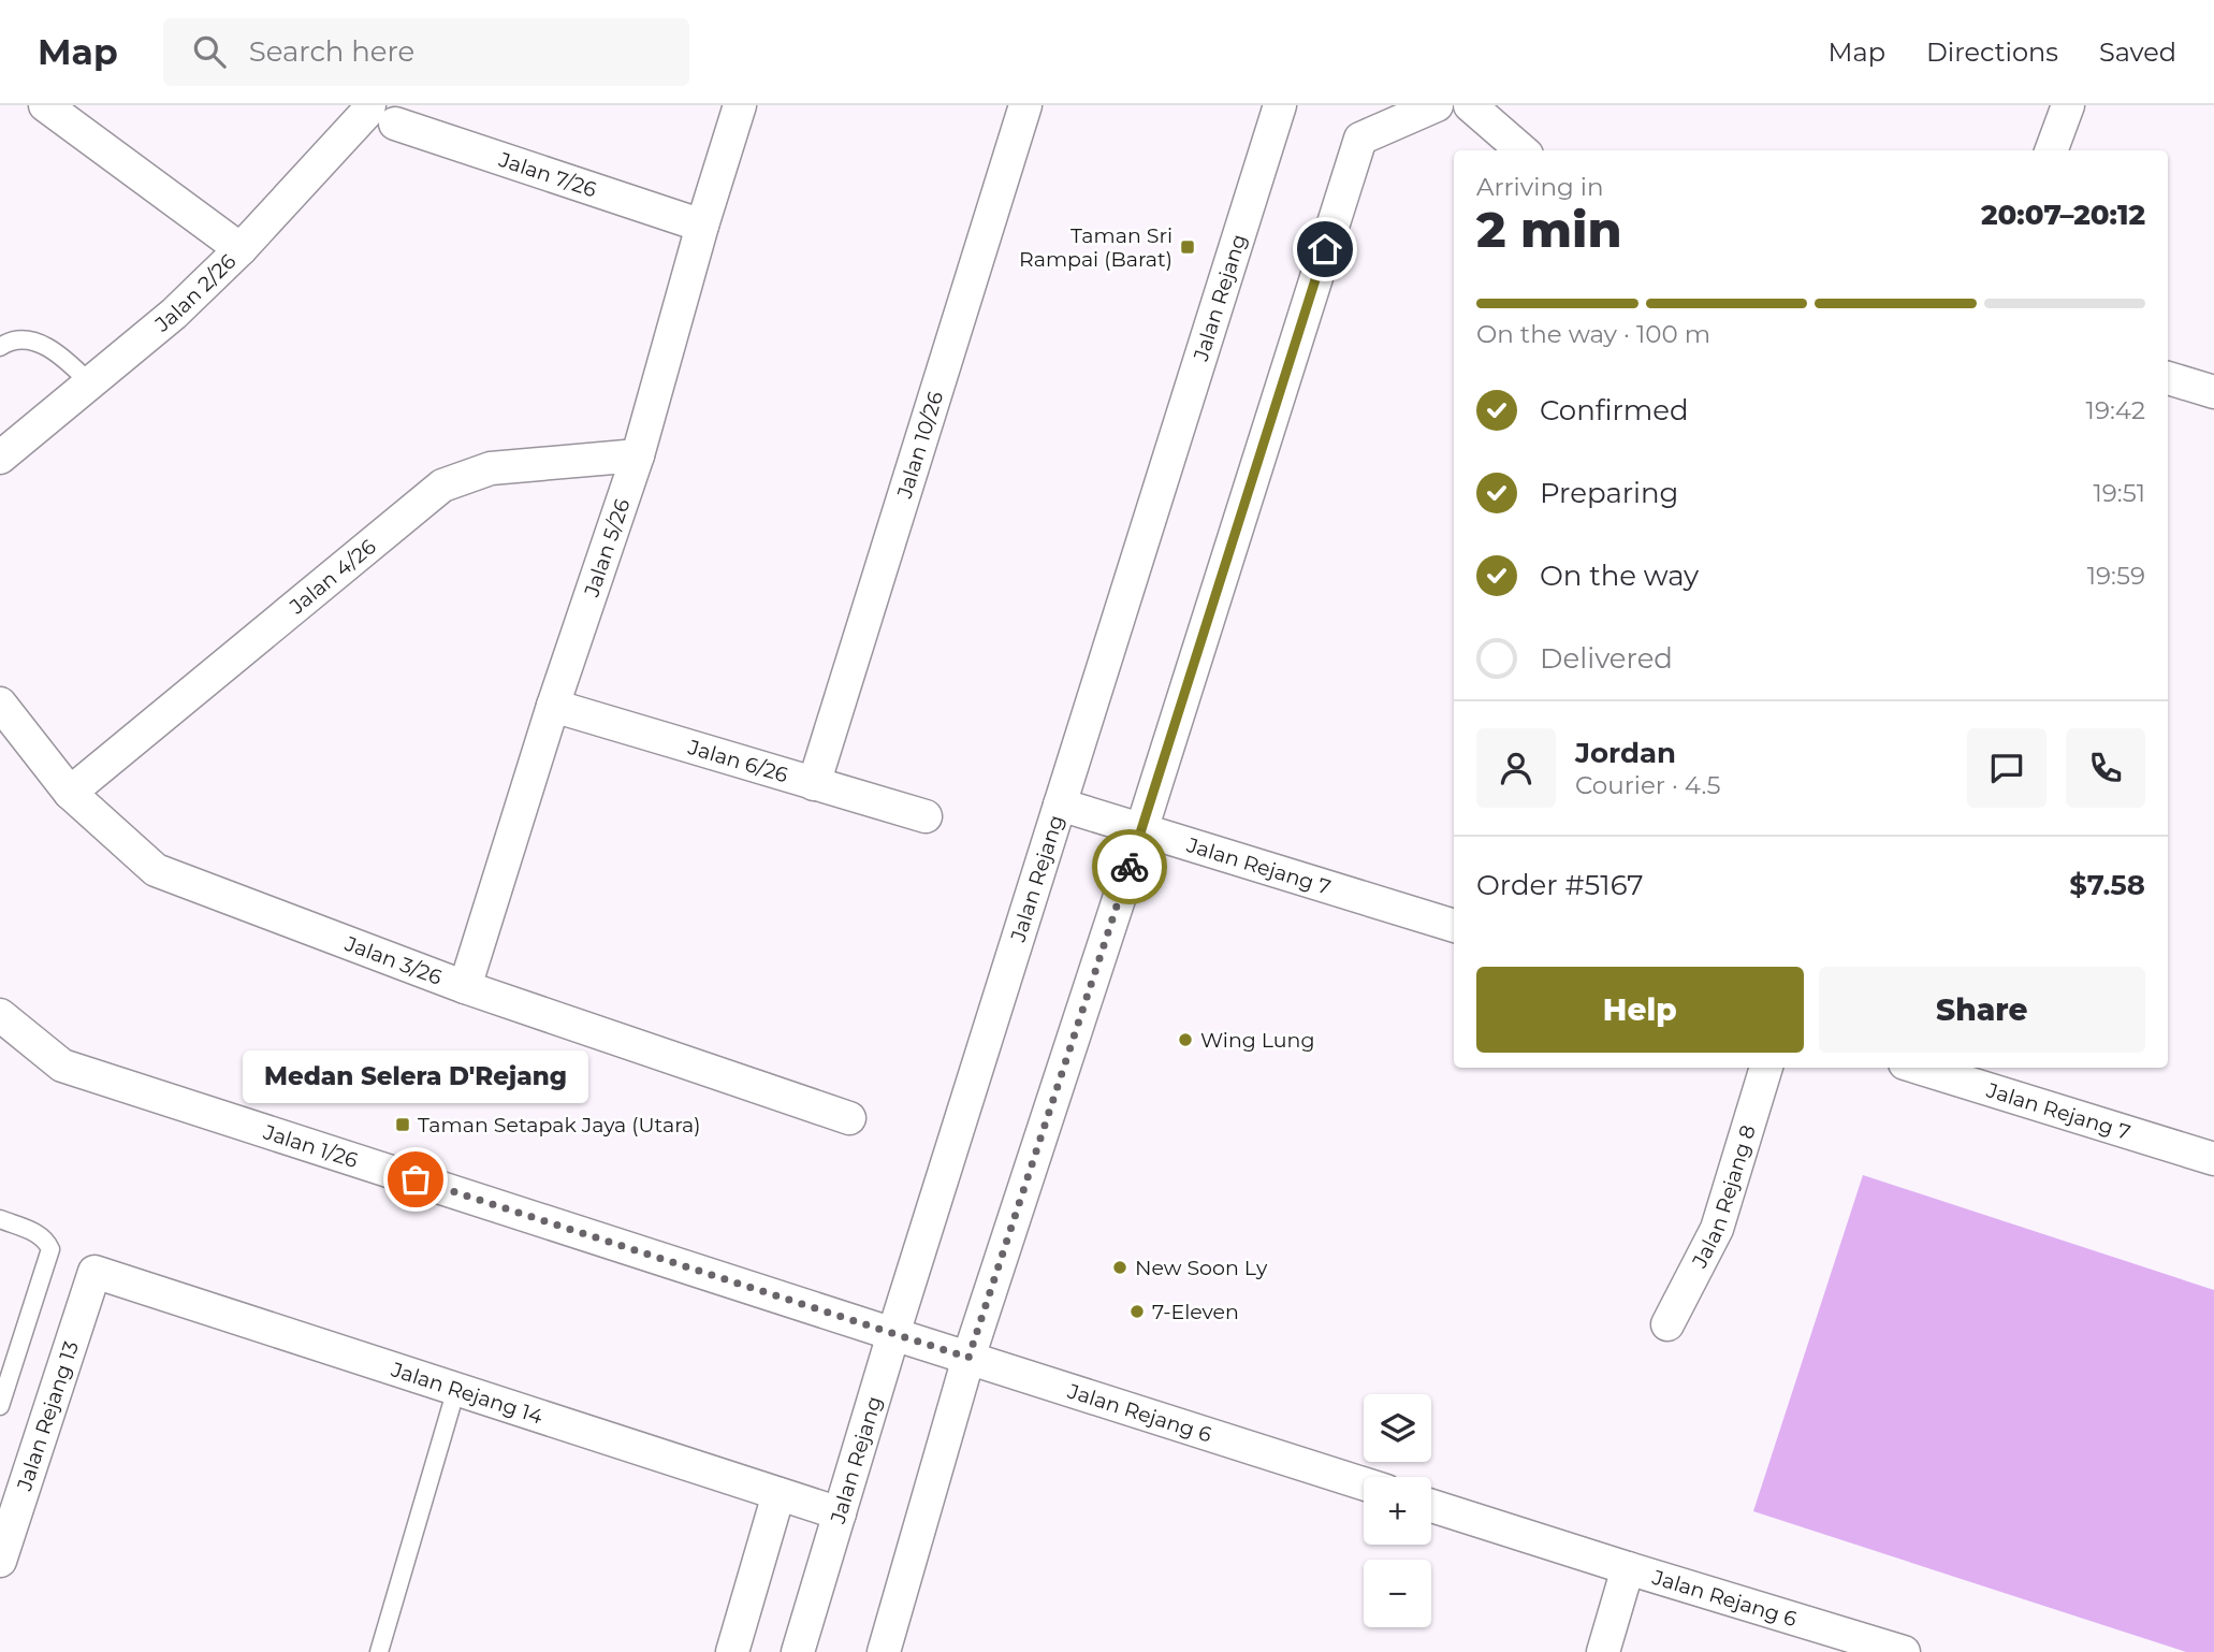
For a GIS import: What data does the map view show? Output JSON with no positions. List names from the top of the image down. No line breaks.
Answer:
{"streets":{"street":["Jalan 7/26","Jalan 2/26","Jalan Rejang","Jalan 10/26","Jalan 5/26","Jalan 4/26","Jalan 6/26","Jalan Rejang 7","Jalan 3/26","Jalan 1/26","Jalan Rejang 8","Jalan Rejang 14","Jalan Rejang 6","Jalan Rejang 13"]},"crossings":[["Jalan 7/26","Jalan 2/26"],["Jalan 7/26","Jalan 5/26"],["Jalan Rejang","Jalan Rejang 7"],["Jalan Rejang","Jalan 1/26"],["Jalan Rejang","Jalan Rejang 14"],["Jalan Rejang","Jalan Rejang 6"],["Jalan 10/26","Jalan 6/26"],["Jalan 5/26","Jalan 4/26"],["Jalan 5/26","Jalan 6/26"],["Jalan 5/26","Jalan 3/26"],["Jalan 4/26","Jalan 3/26"],["Jalan 1/26","Jalan Rejang 6"],["Jalan Rejang 14","Jalan Rejang 13"]],"places":{"transit":["Taman Sri Rampai (Barat)","Taman Setapak Jaya (Utara)"],"other":["Wing Lung","Medan Selera D'Rejang","New Soon Ly","7-Eleven"]},"page":{"header":"Map","search":"Search here","nav":["Map","Directions","Saved"],"heading":["2 min","Arriving in","20:07–20:12"],"panel":["Jordan","Courier · 4.5","Order #5167","$7.58"],"bar":"On the way · 100 m","list":[["Confirmed","19:42"],["Preparing","19:51"],["On the way","19:59"],"Delivered"],"buttons":["Help","Share"],"bubble":"Medan Selera D'Rejang","map_buttons":["+","−"]}}
